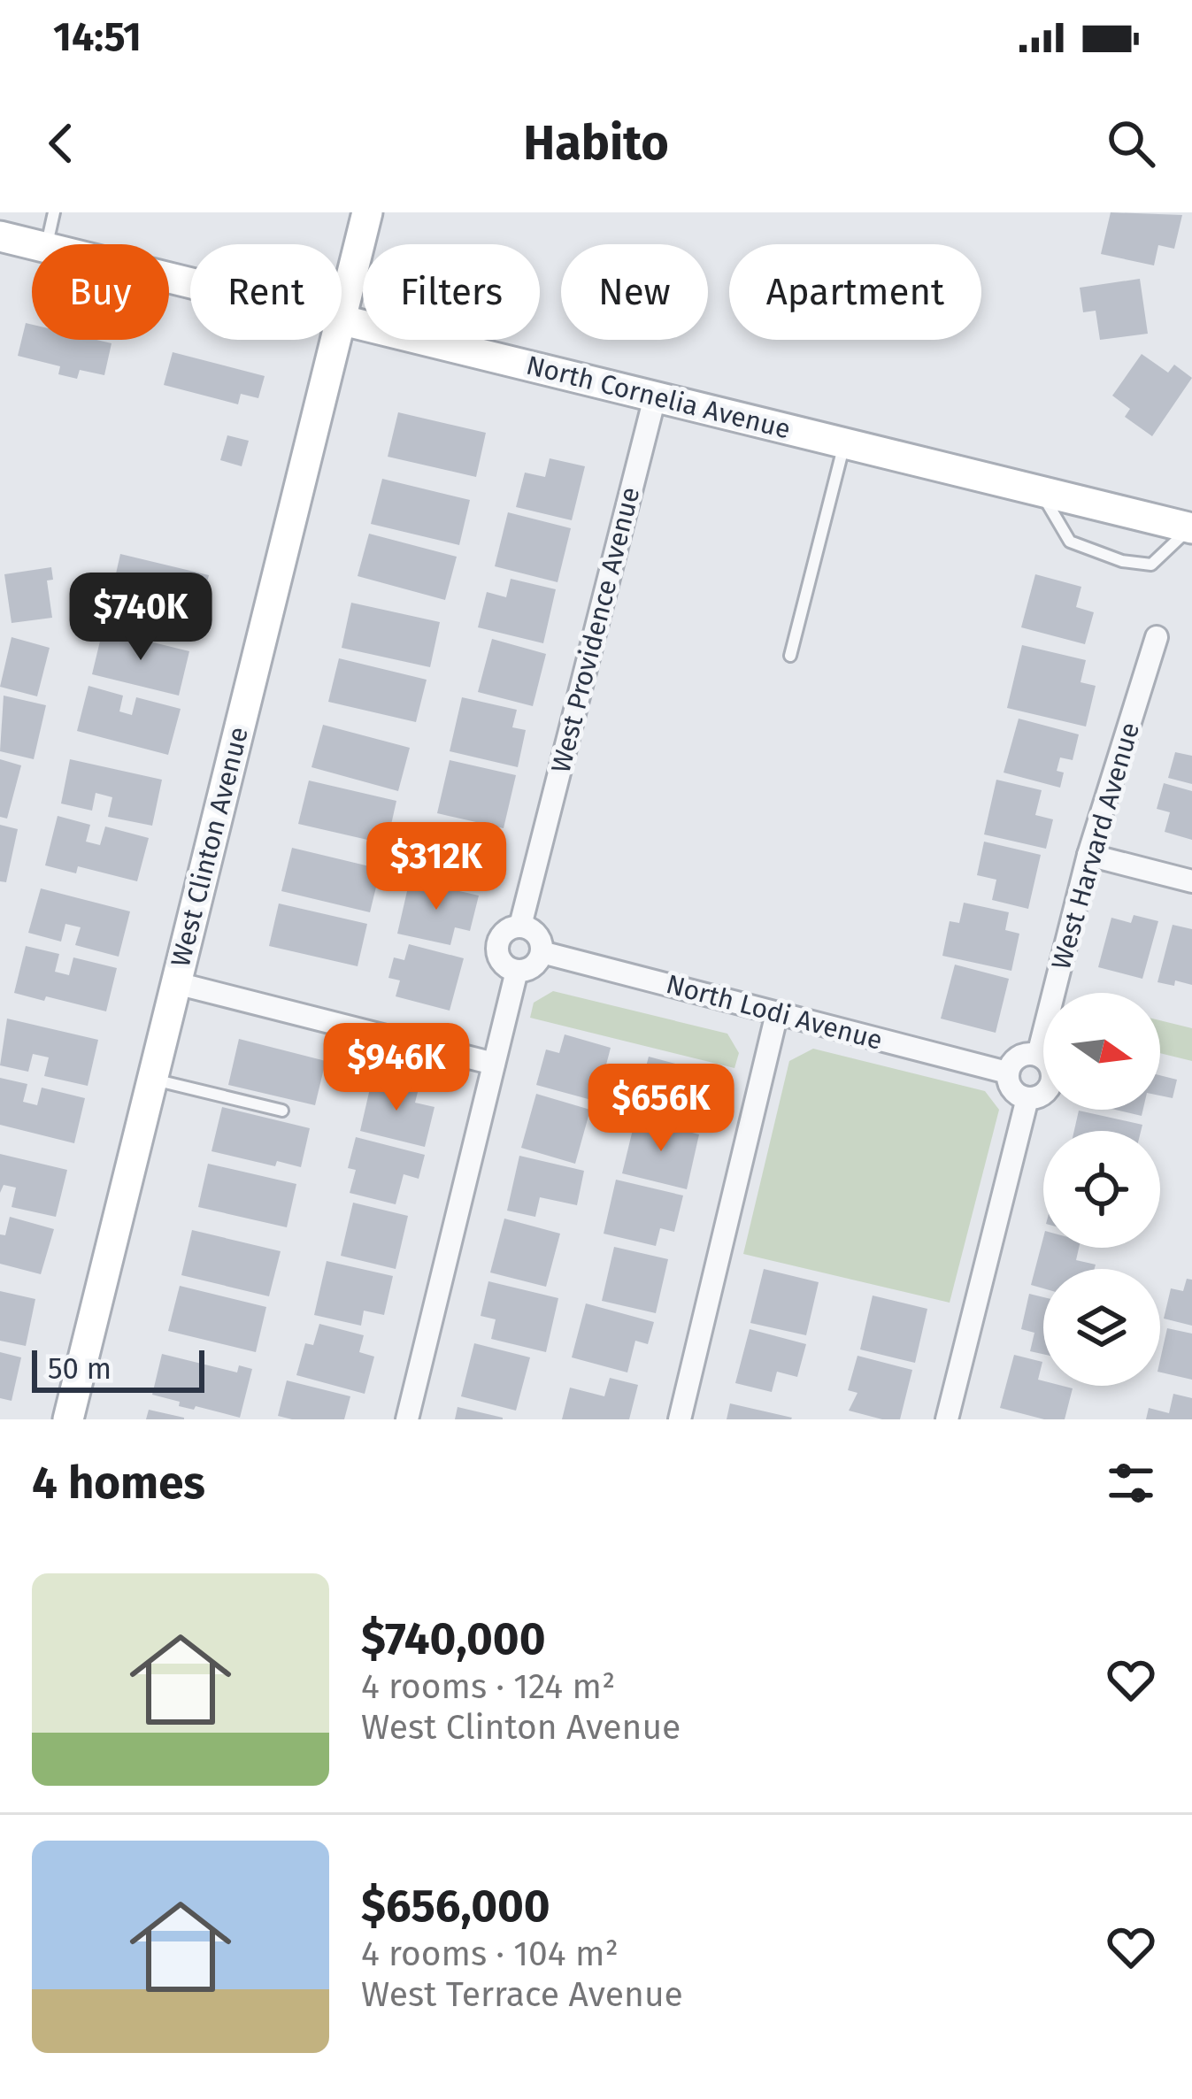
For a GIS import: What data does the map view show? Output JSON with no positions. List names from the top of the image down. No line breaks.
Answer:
{"streets":{"main road":["North Cornelia Avenue","West Clinton Avenue"],"street":["West Providence Avenue","West Harvard Avenue","North Lodi Avenue"]},"crossings":[["North Cornelia Avenue","West Providence Avenue"],["West Providence Avenue","North Lodi Avenue"],["West Harvard Avenue","North Lodi Avenue"]],"scale_bar":"50 m","north":"right","page":{"status":"14:51","header":"Habito","chip":["Buy","Rent","Filters","New","Apartment"],"price":["$740K","$312K","$946K","$656K"],"scale":"50 m","heading":"4 homes","list":[{"name":"$740,000","note":"4 rooms · 124 m² · West Clinton Avenue"},{"name":"$656,000","note":"4 rooms · 104 m² · West Terrace Avenue"}]}}
